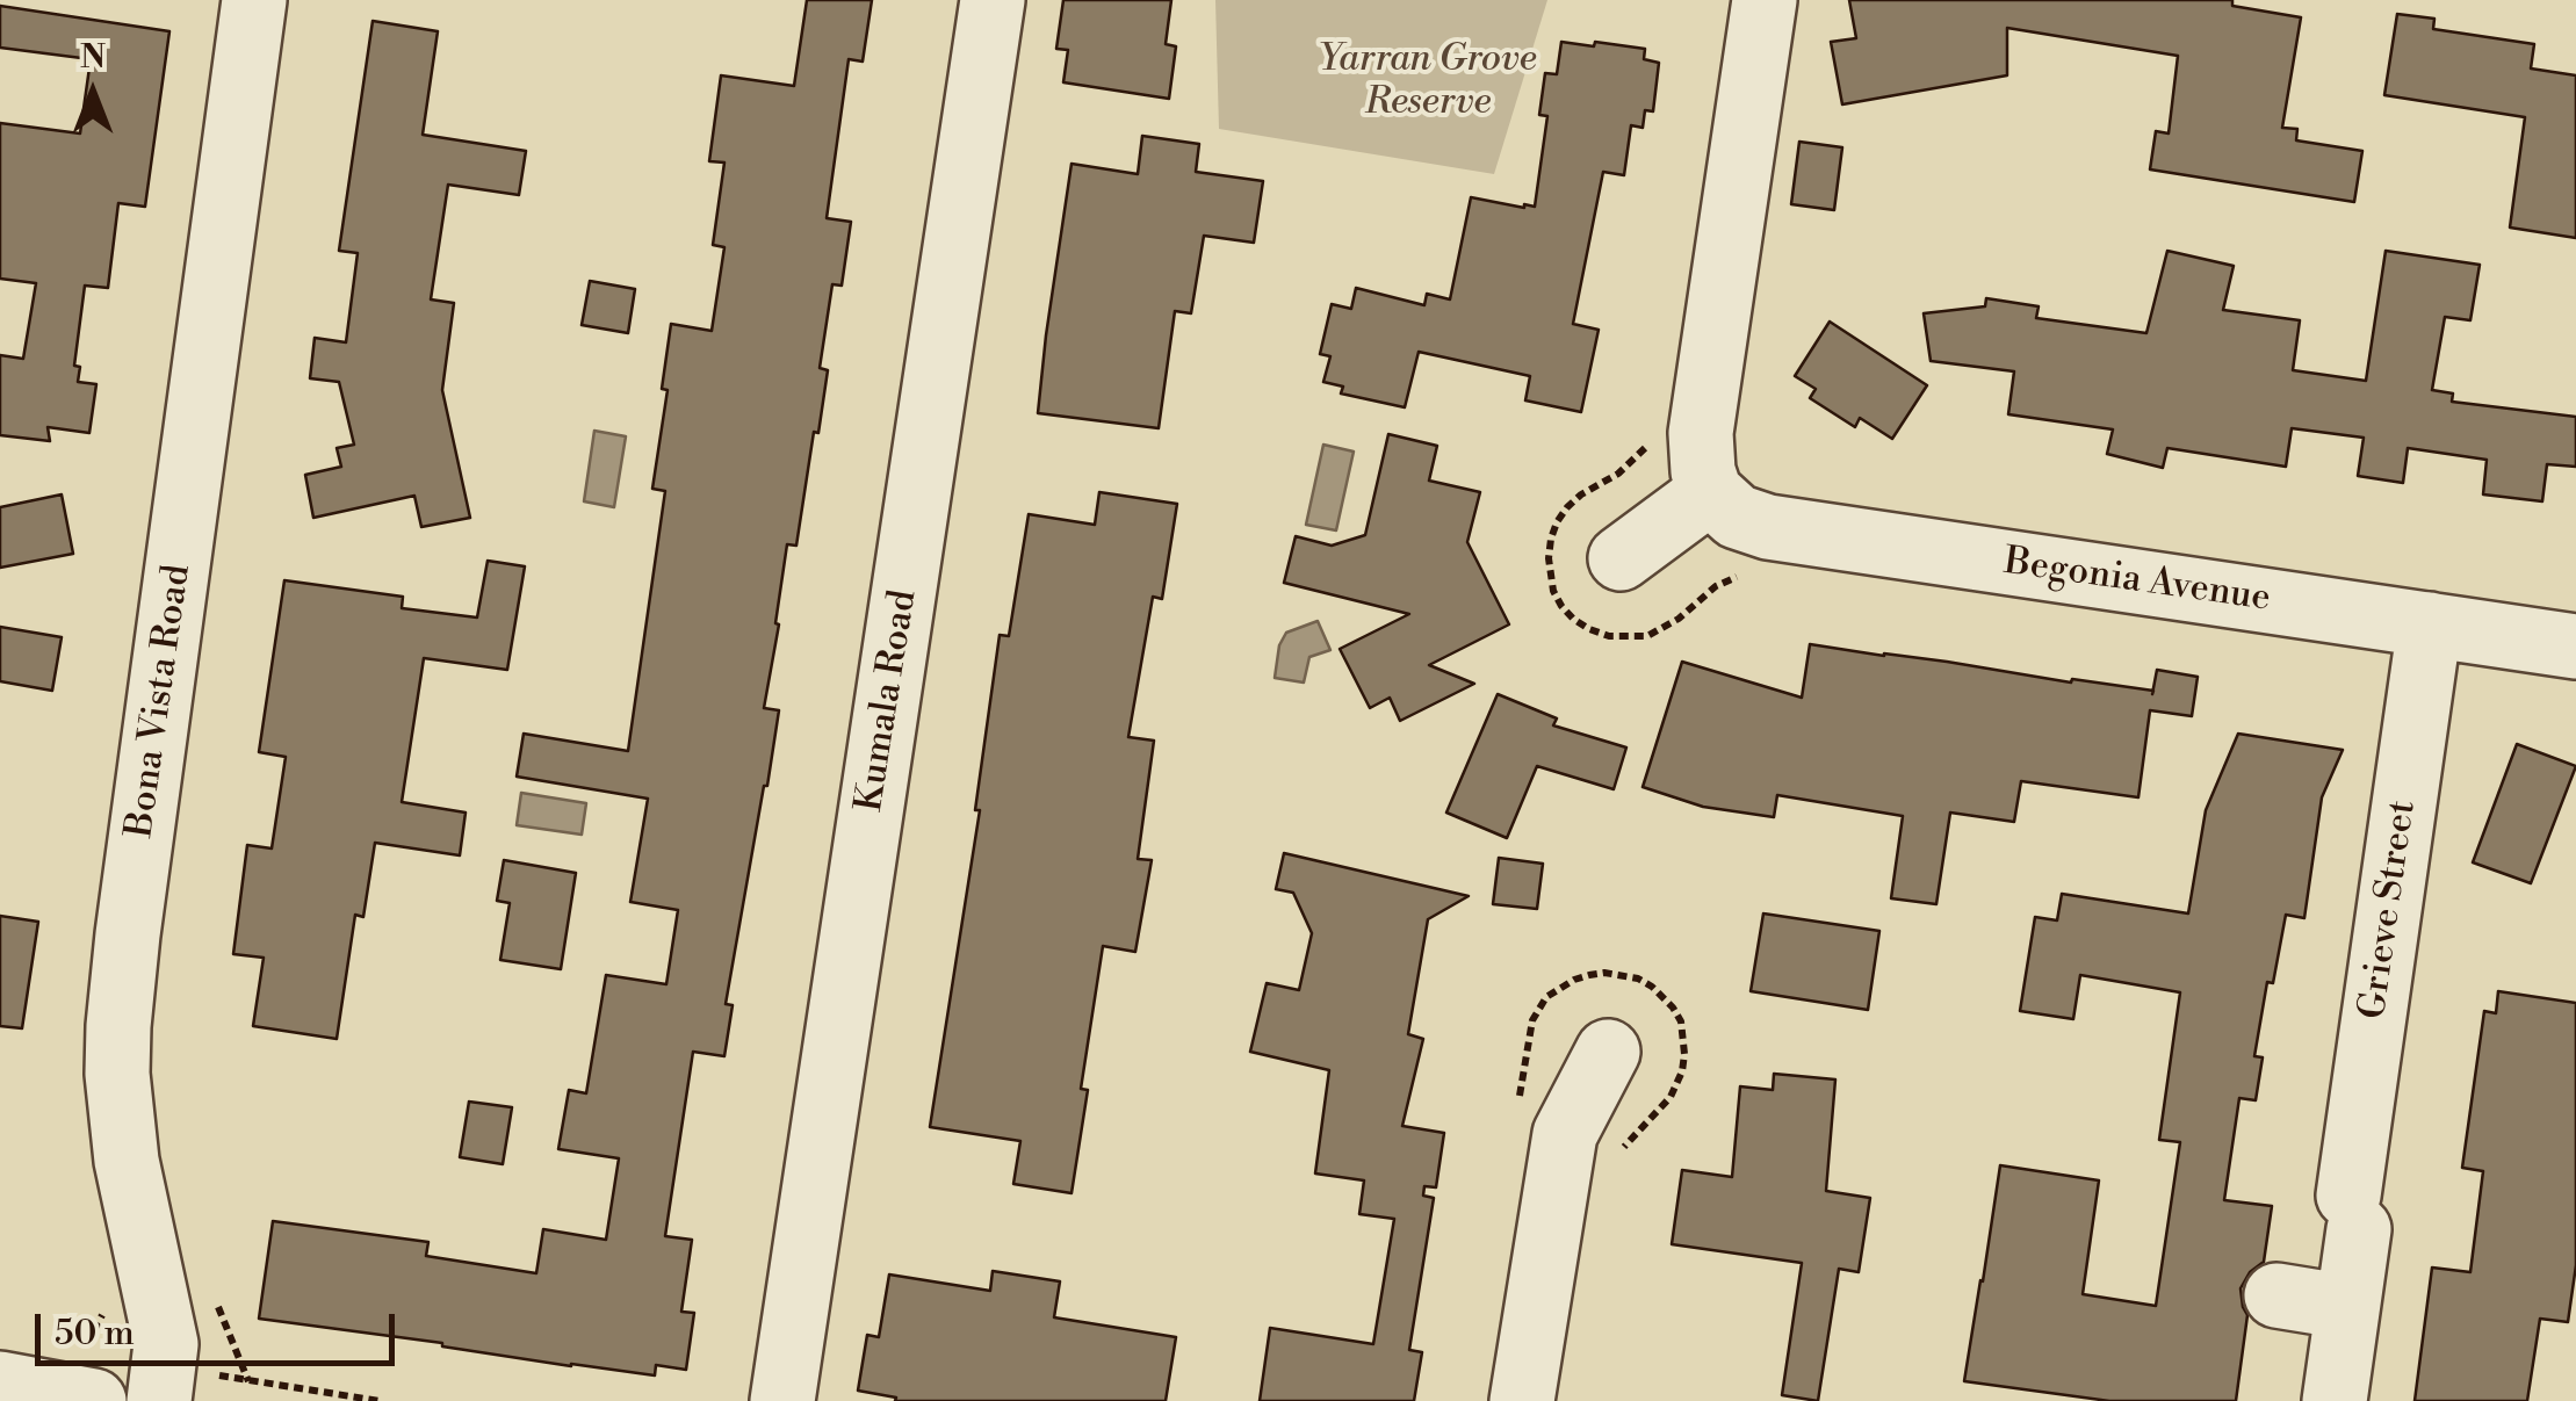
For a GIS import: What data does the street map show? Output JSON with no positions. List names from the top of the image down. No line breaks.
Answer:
{"streets":{"street":["Begonia Avenue","Bona Vista Road","Kumala Road","Grieve Street"]},"crossings":[["Begonia Avenue","Grieve Street"]],"parks":["Yarran Grove Reserve"],"scale_bar":"50 m","north":"top"}
